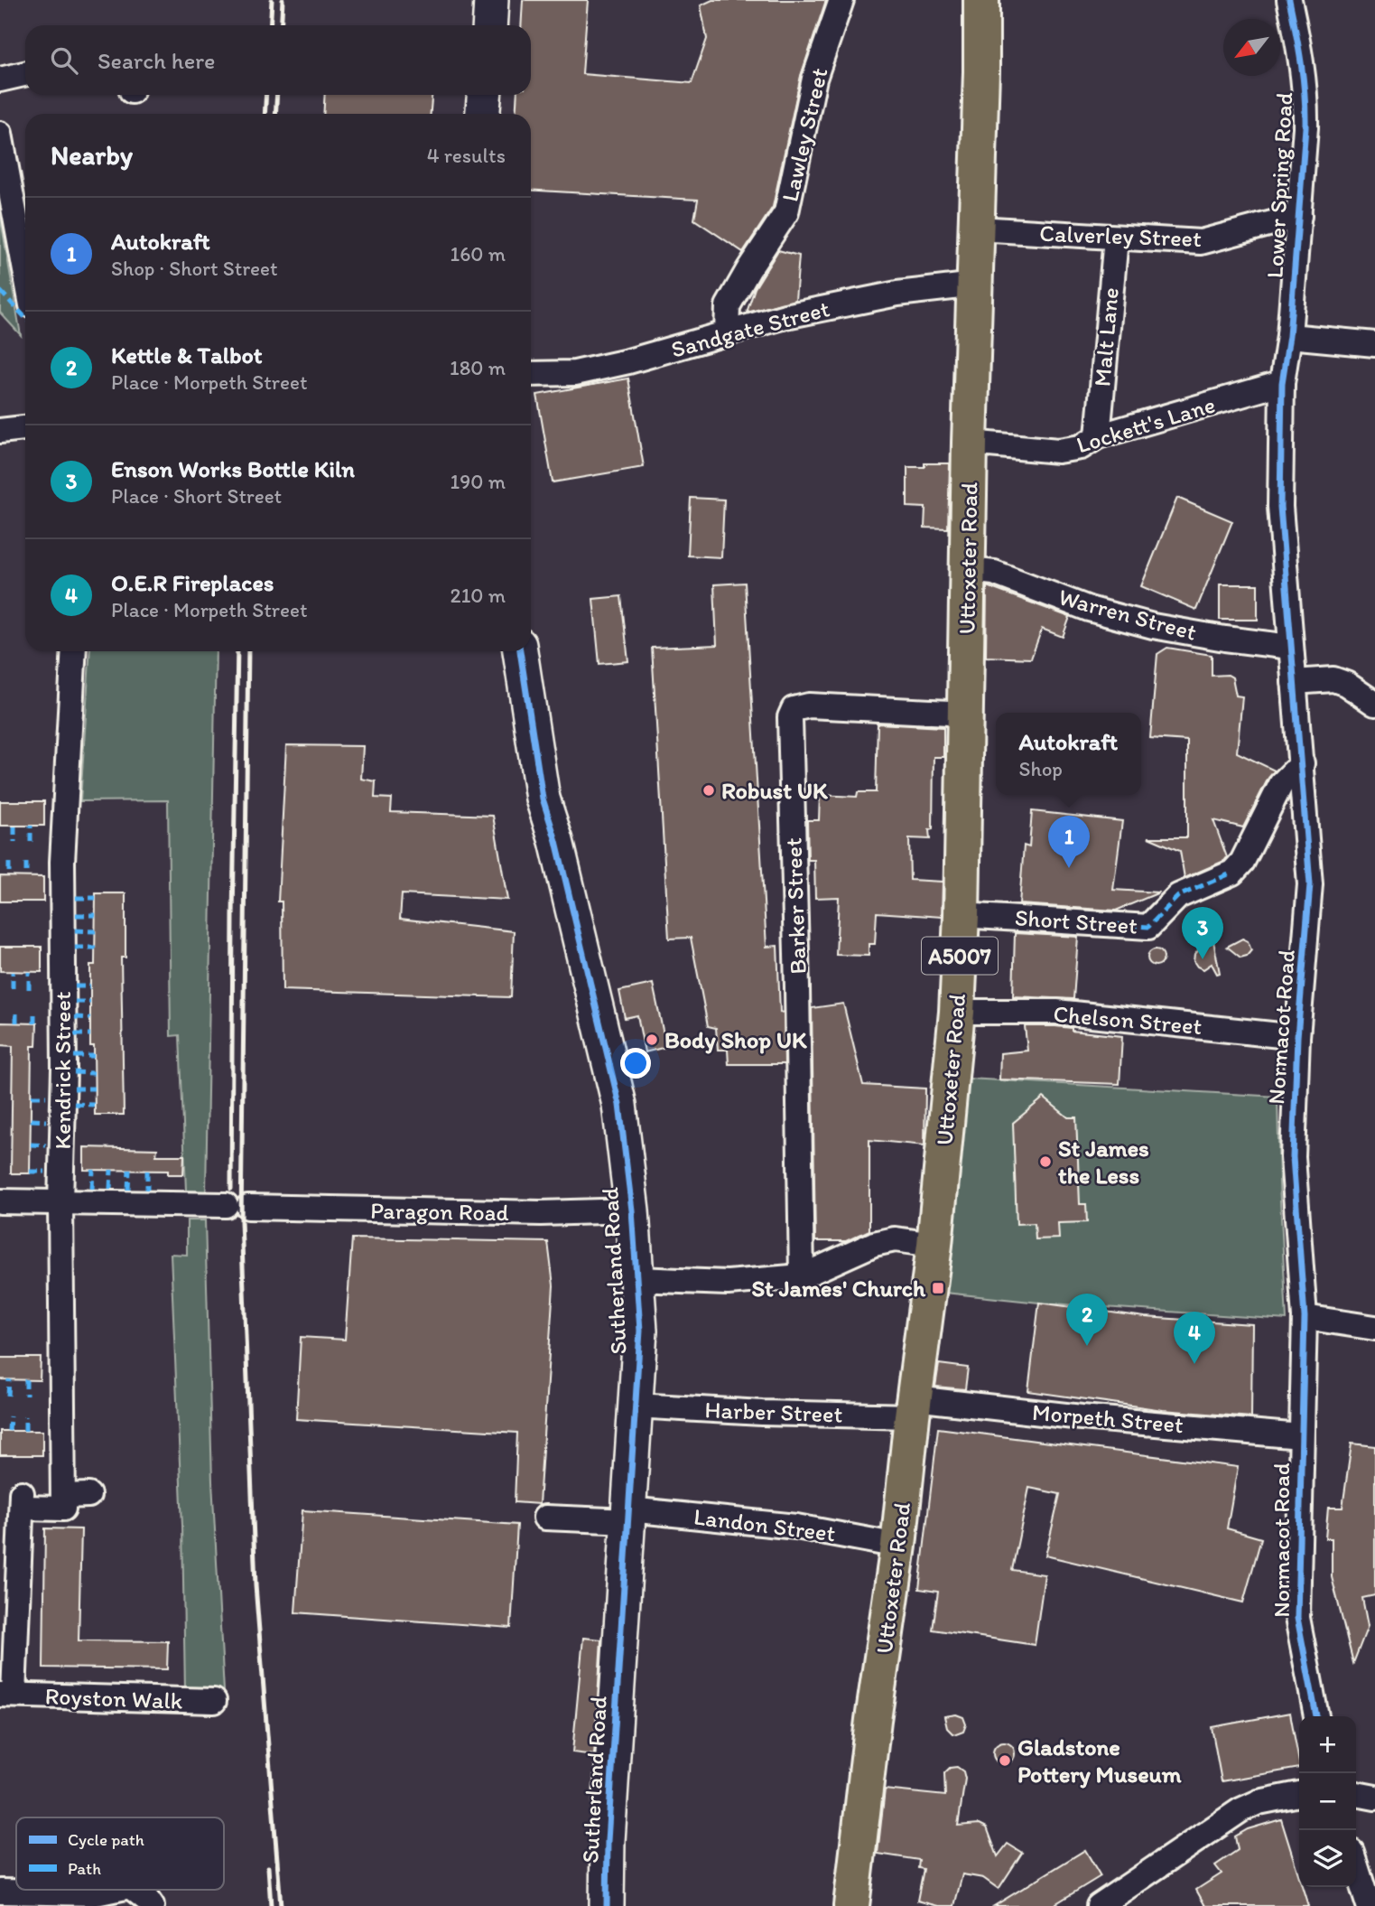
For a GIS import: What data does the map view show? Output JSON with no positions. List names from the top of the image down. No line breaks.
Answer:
{"streets":{"main road":["Uttoxeter Road","A5007"],"street":["Lawley Street","Lower Spring Road","Calverley Street","Sandgate Street","Malt Lane","Lockett's Lane","Warren Street","Barker Street","Short Street","Chelson Street","Normacot Road","Kendrick Street","Paragon Road","Sutherland Road","Harber Street","Morpeth Street","Landon Street","Royston Walk"]},"crossings":[["Lawley Street","Sandgate Street"],["Lower Spring Road","Calverley Street"],["Lower Spring Road","Normacot Road"],["Calverley Street","Malt Lane"],["Calverley Street","Uttoxeter Road"],["Sandgate Street","Uttoxeter Road"],["Malt Lane","Lockett's Lane"],["Lockett's Lane","Uttoxeter Road"],["Lockett's Lane","Normacot Road"],["Uttoxeter Road","Warren Street"],["Uttoxeter Road","Barker Street"],["Uttoxeter Road","Short Street"],["Uttoxeter Road","Chelson Street"],["Uttoxeter Road","Harber Street"],["Uttoxeter Road","Morpeth Street"],["Uttoxeter Road","Landon Street"],["Warren Street","Normacot Road"],["Short Street","Normacot Road"],["Chelson Street","Normacot Road"],["Normacot Road","Morpeth Street"],["Kendrick Street","Paragon Road"],["Kendrick Street","Royston Walk"],["Paragon Road","Sutherland Road"],["Sutherland Road","Harber Street"],["Sutherland Road","Landon Street"],["Harber Street","Morpeth Street"]],"places":{"other":["Robust UK","Body Shop UK","St James the Less","Gladstone Pottery Museum"],"transit":["St James' Church"]},"legend":["Cycle path","Path"],"north":"bottom left","page":{"search":"Search here","heading":["Nearby","4 results"],"list":[{"mark":"1","name":"Autokraft","note":"Shop · Short Street","value":"160 m"},{"mark":"2","name":"Kettle & Talbot","note":"Place · Morpeth Street","value":"180 m"},{"mark":"3","name":"Enson Works Bottle Kiln","note":"Place · Short Street","value":"190 m"},{"mark":"4","name":"O.E.R Fireplaces","note":"Place · Morpeth Street","value":"210 m"}],"popup":["Autokraft","Shop"],"pins":["1","3","2","4"],"map_buttons":["+","−"]}}
